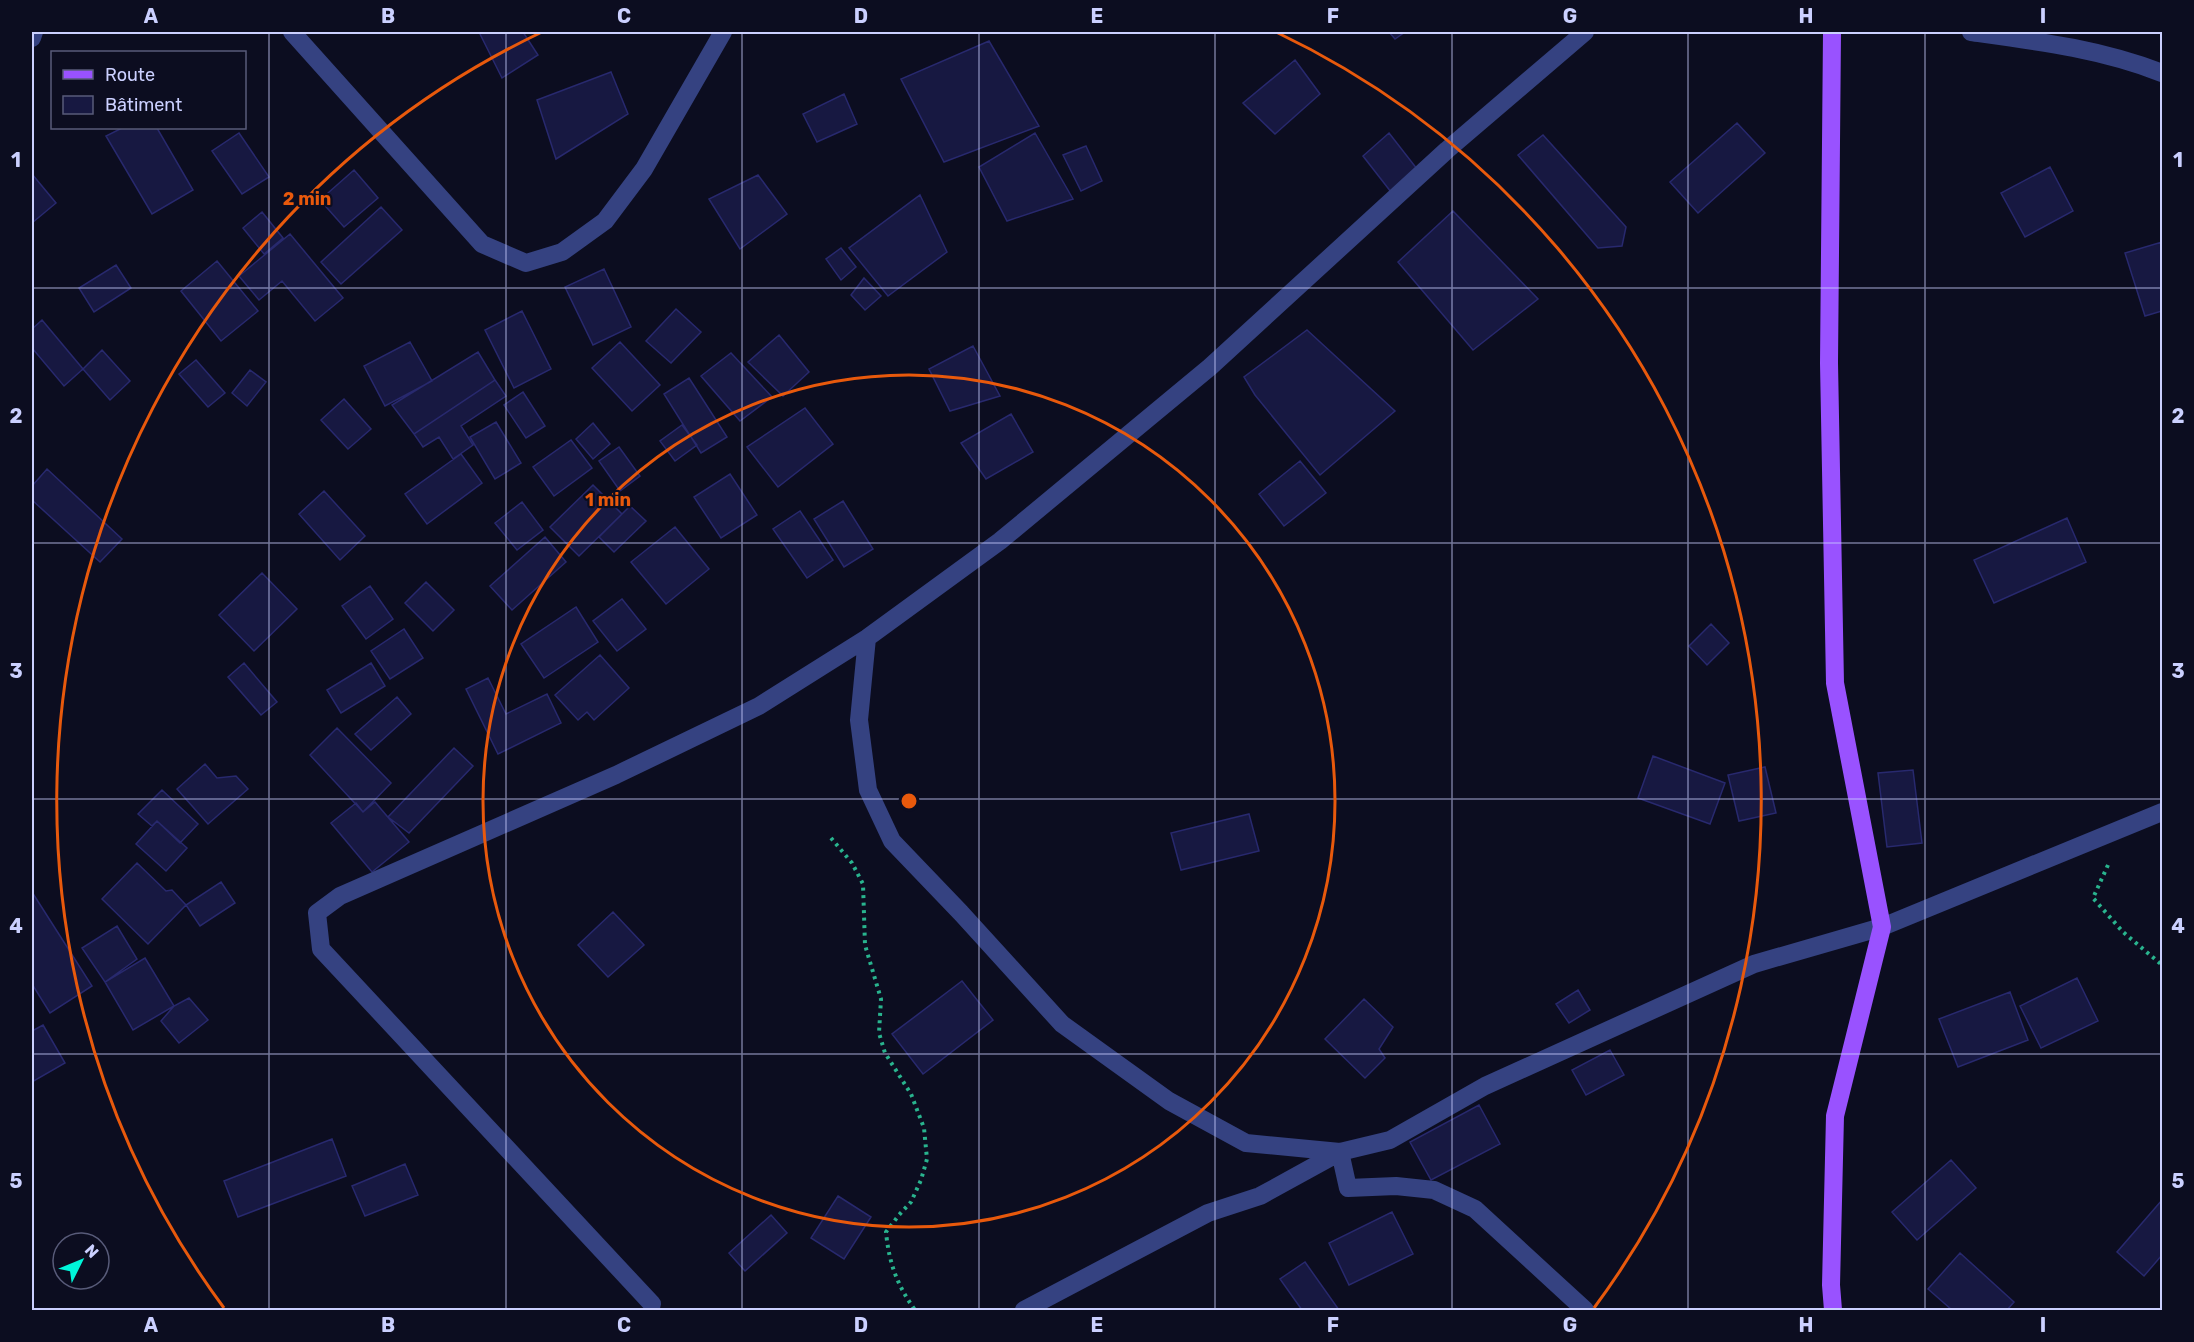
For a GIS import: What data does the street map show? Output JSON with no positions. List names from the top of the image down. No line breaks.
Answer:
{"legend":["Route","Bâtiment"],"north":"top right","grid":{"columns":["A","B","C","D","E","F","G","H","I"],"rows":["1","2","3","4","5"]},"rings":["2 min","1 min"]}
